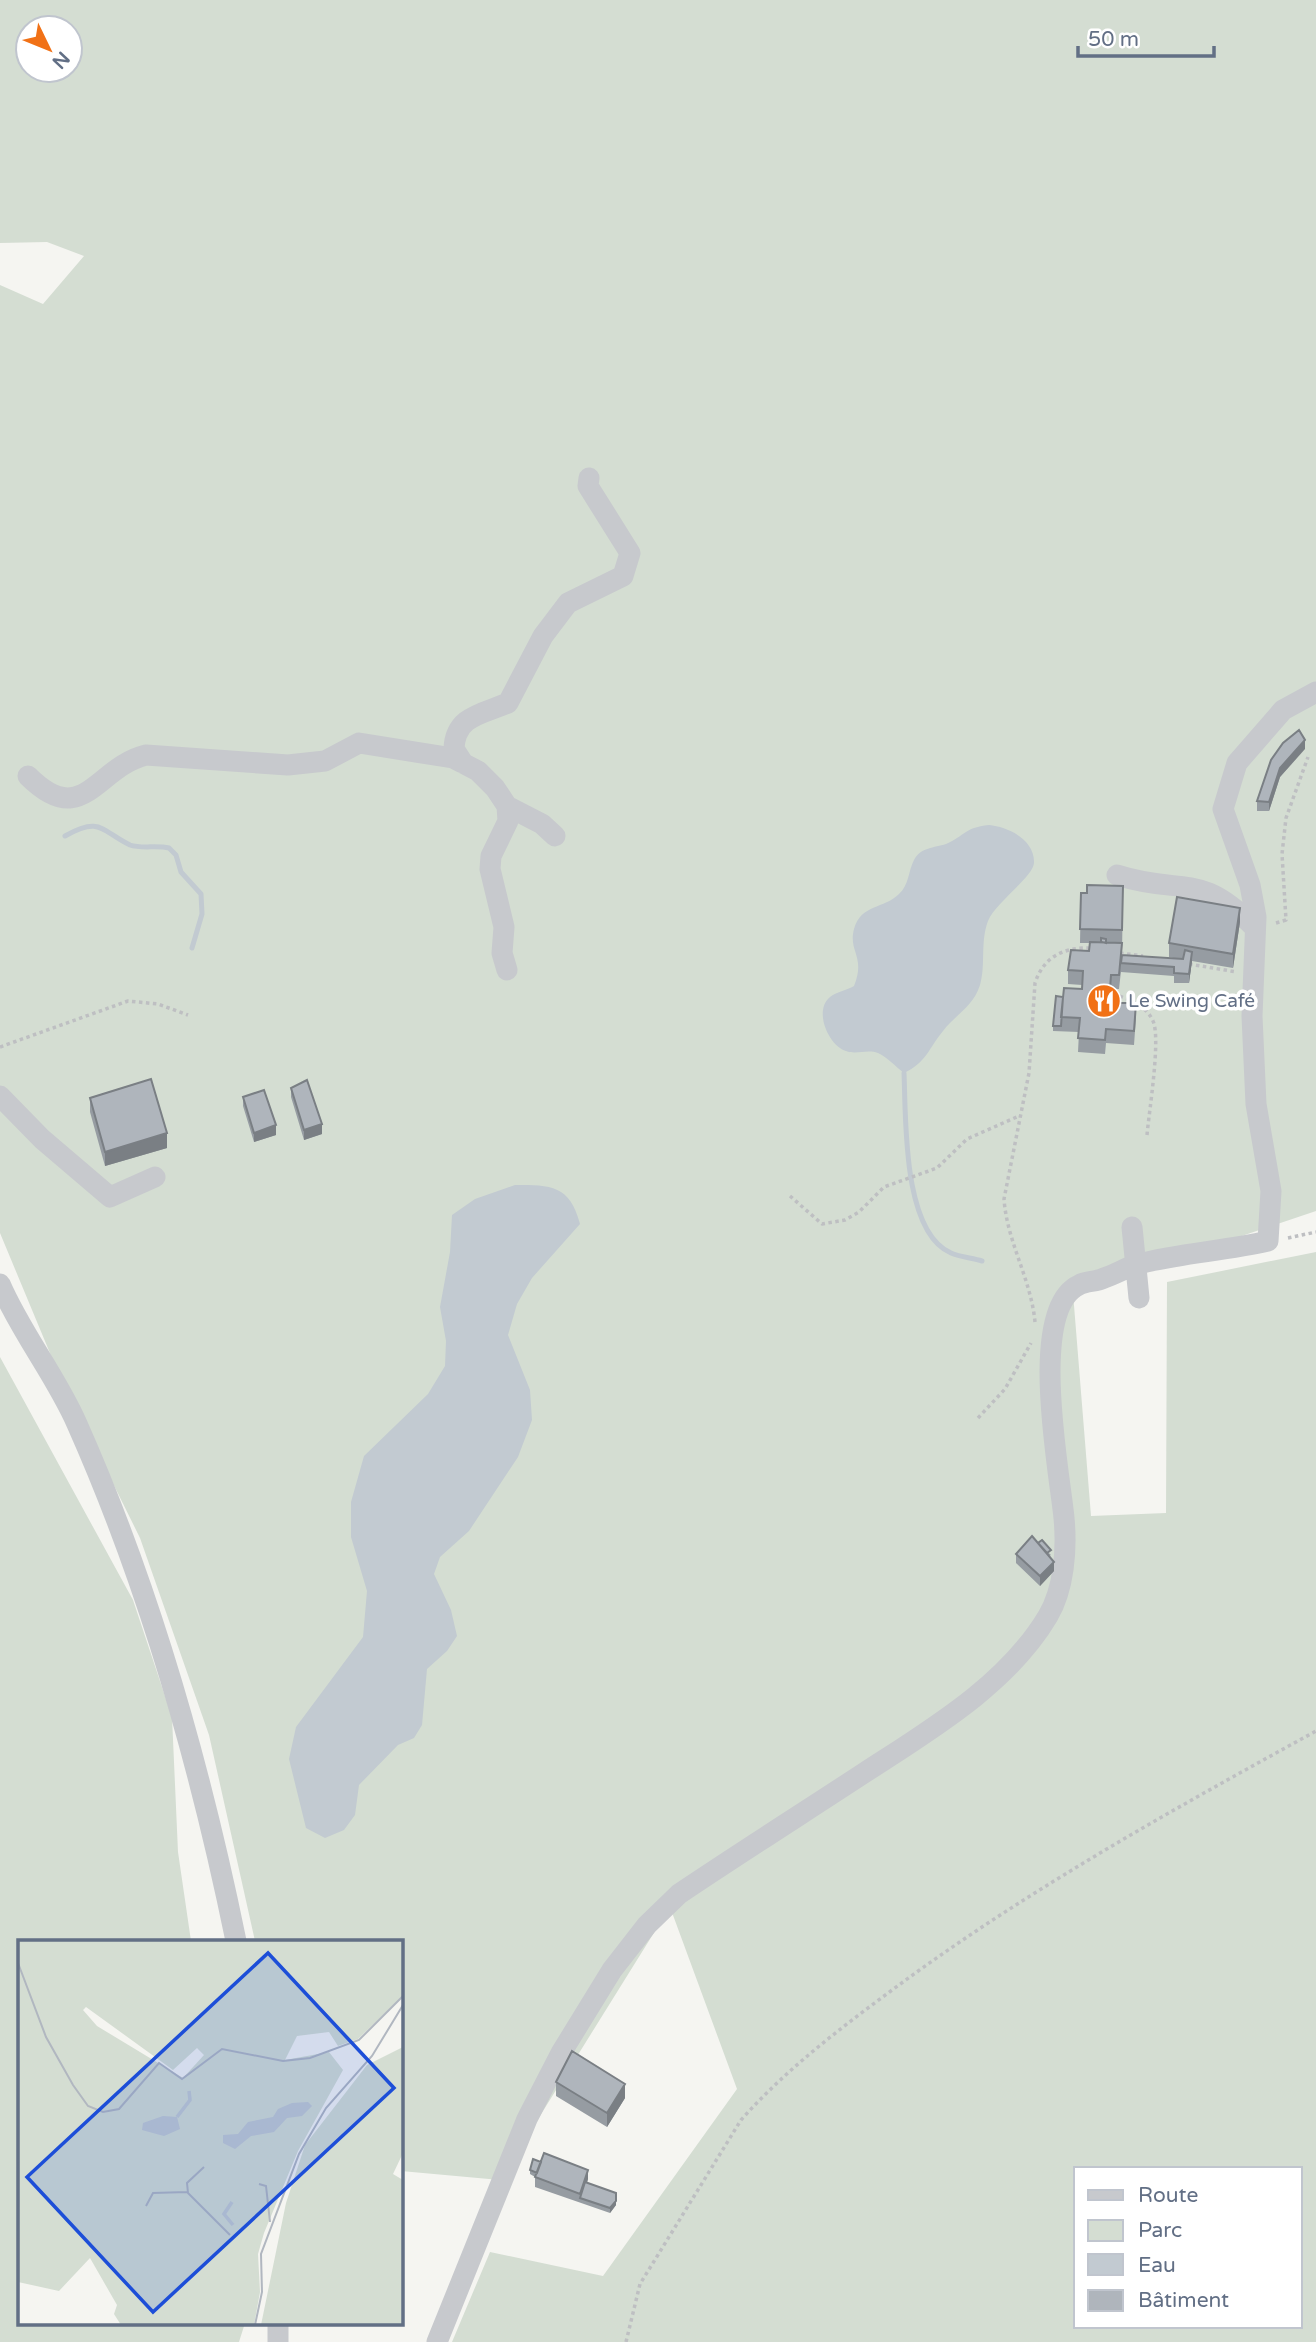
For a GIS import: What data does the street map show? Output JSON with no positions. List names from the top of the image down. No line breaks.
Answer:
{"places":{"restaurant":["Le Swing Café"]},"legend":["Route","Parc","Eau","Bâtiment"],"scale_bar":"50 m","north":"bottom right"}
